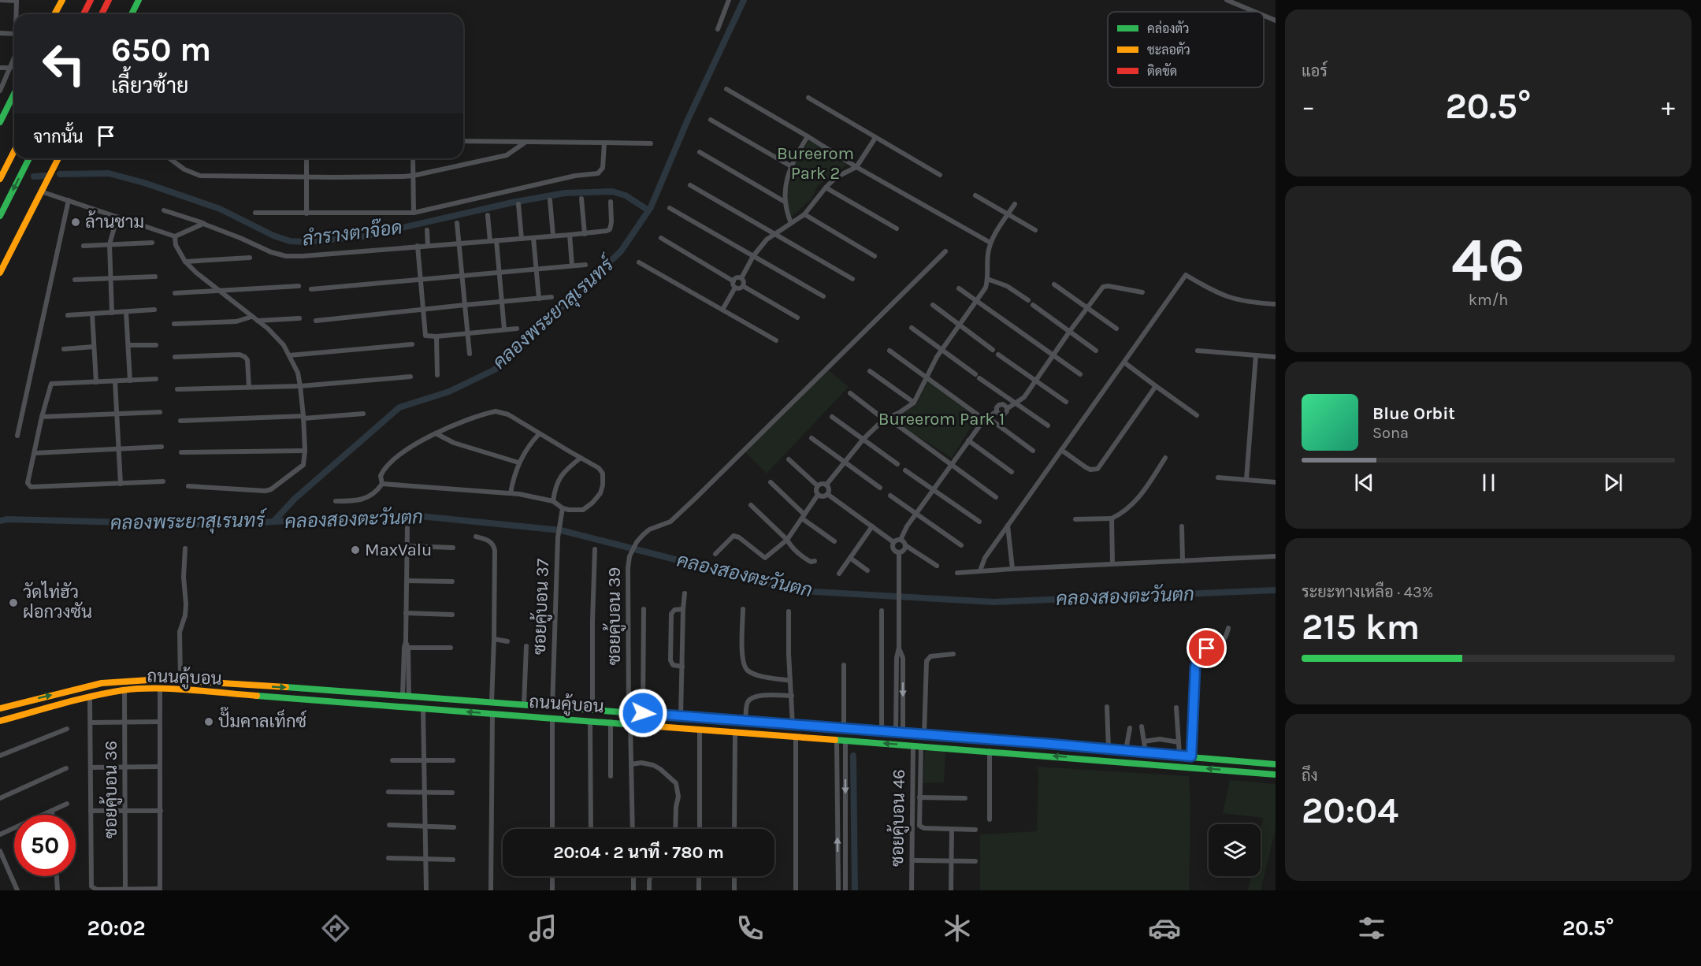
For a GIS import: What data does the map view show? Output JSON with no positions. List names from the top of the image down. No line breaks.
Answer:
{"streets":{"main road":["ถนนคู้บอน"],"street":["ซอยคู้บอน 37","ซอยคู้บอน 39","ซอยคู้บอน 36","ซอยคู้บอน 46"]},"crossings":[["ซอยคู้บอน 37","ถนนคู้บอน"],["ซอยคู้บอน 39","ถนนคู้บอน"],["ถนนคู้บอน","ซอยคู้บอน 36"],["ถนนคู้บอน","ซอยคู้บอน 46"]],"water":["ลำรางตาจ๊อด","คลองพระยาสุเรนทร์","คลองสองตะวันตก"],"parks":["Bureerom Park 2","Bureerom Park 1"],"places":["ล้านชาม","MaxValu","วัดไท่ฮัว ฝอกวงซัน","ปั๊มคาลเท็กซ์"],"legend":["คล่องตัว","ชะลอตัว","ติดขัด"],"page":{"tile":["แอร์",["46","km/h"],["ระยะทางเหลือ · 43%","215 km"],["ถึง","20:04"]],"turn":["650 m","เลี้ยวซ้าย"],"heat":["−","20.5°","+"],"then":"จากนั้น","song":["Blue Orbit","Sona"],"limit":"50","trip":"20:04 · 2 นาที · 780 m","tabs":["20:02","20.5°"]}}
